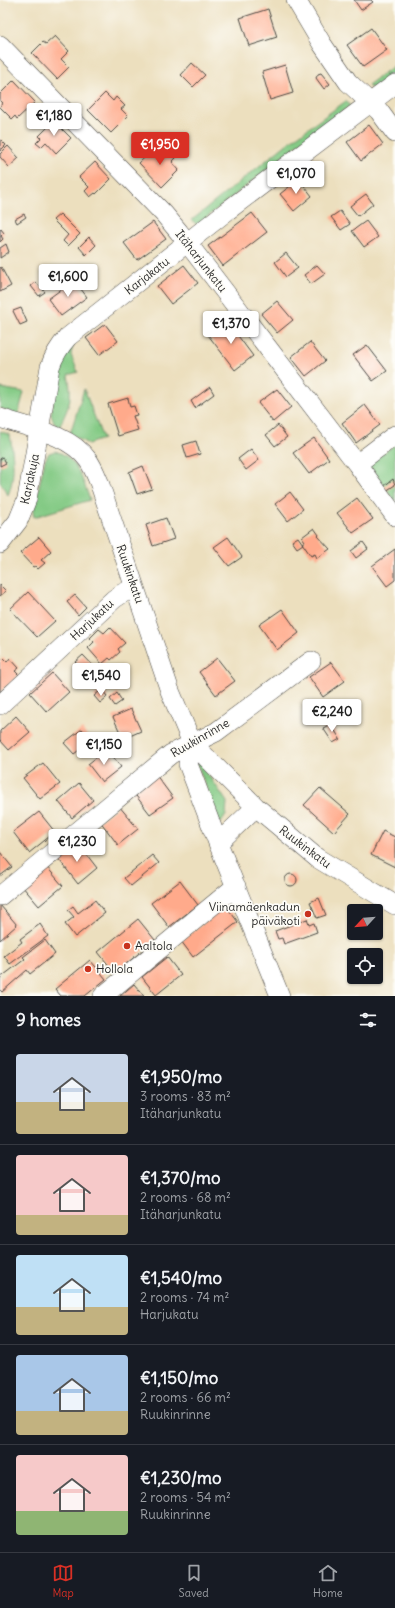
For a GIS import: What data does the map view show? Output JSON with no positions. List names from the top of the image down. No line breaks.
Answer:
{"streets":{"street":["Itäharjunkatu","Karjakatu","Karjakuja","Ruukinkatu","Harjukatu","Ruukinrinne"]},"crossings":[["Itäharjunkatu","Karjakatu"],["Karjakatu","Karjakuja"],["Karjakatu","Ruukinkatu"],["Karjakuja","Ruukinkatu"],["Ruukinkatu","Harjukatu"],["Ruukinkatu","Ruukinrinne"]],"places":["Viinamäenkadun päiväkoti","Aaltola","Hollola"],"north":"bottom left","page":{"price":["€1,180","€1,950","€1,070","€1,600","€1,370","€1,540","€2,240","€1,150","€1,230"],"heading":"9 homes","list":[{"name":"€1,950/mo","note":"3 rooms · 83 m² · Itäharjunkatu"},{"name":"€1,370/mo","note":"2 rooms · 68 m² · Itäharjunkatu"},{"name":"€1,540/mo","note":"2 rooms · 74 m² · Harjukatu"},{"name":"€1,150/mo","note":"2 rooms · 66 m² · Ruukinrinne"},{"name":"€1,230/mo","note":"2 rooms · 54 m² · Ruukinrinne"}],"tabs":["Map","Saved","Home"]}}
